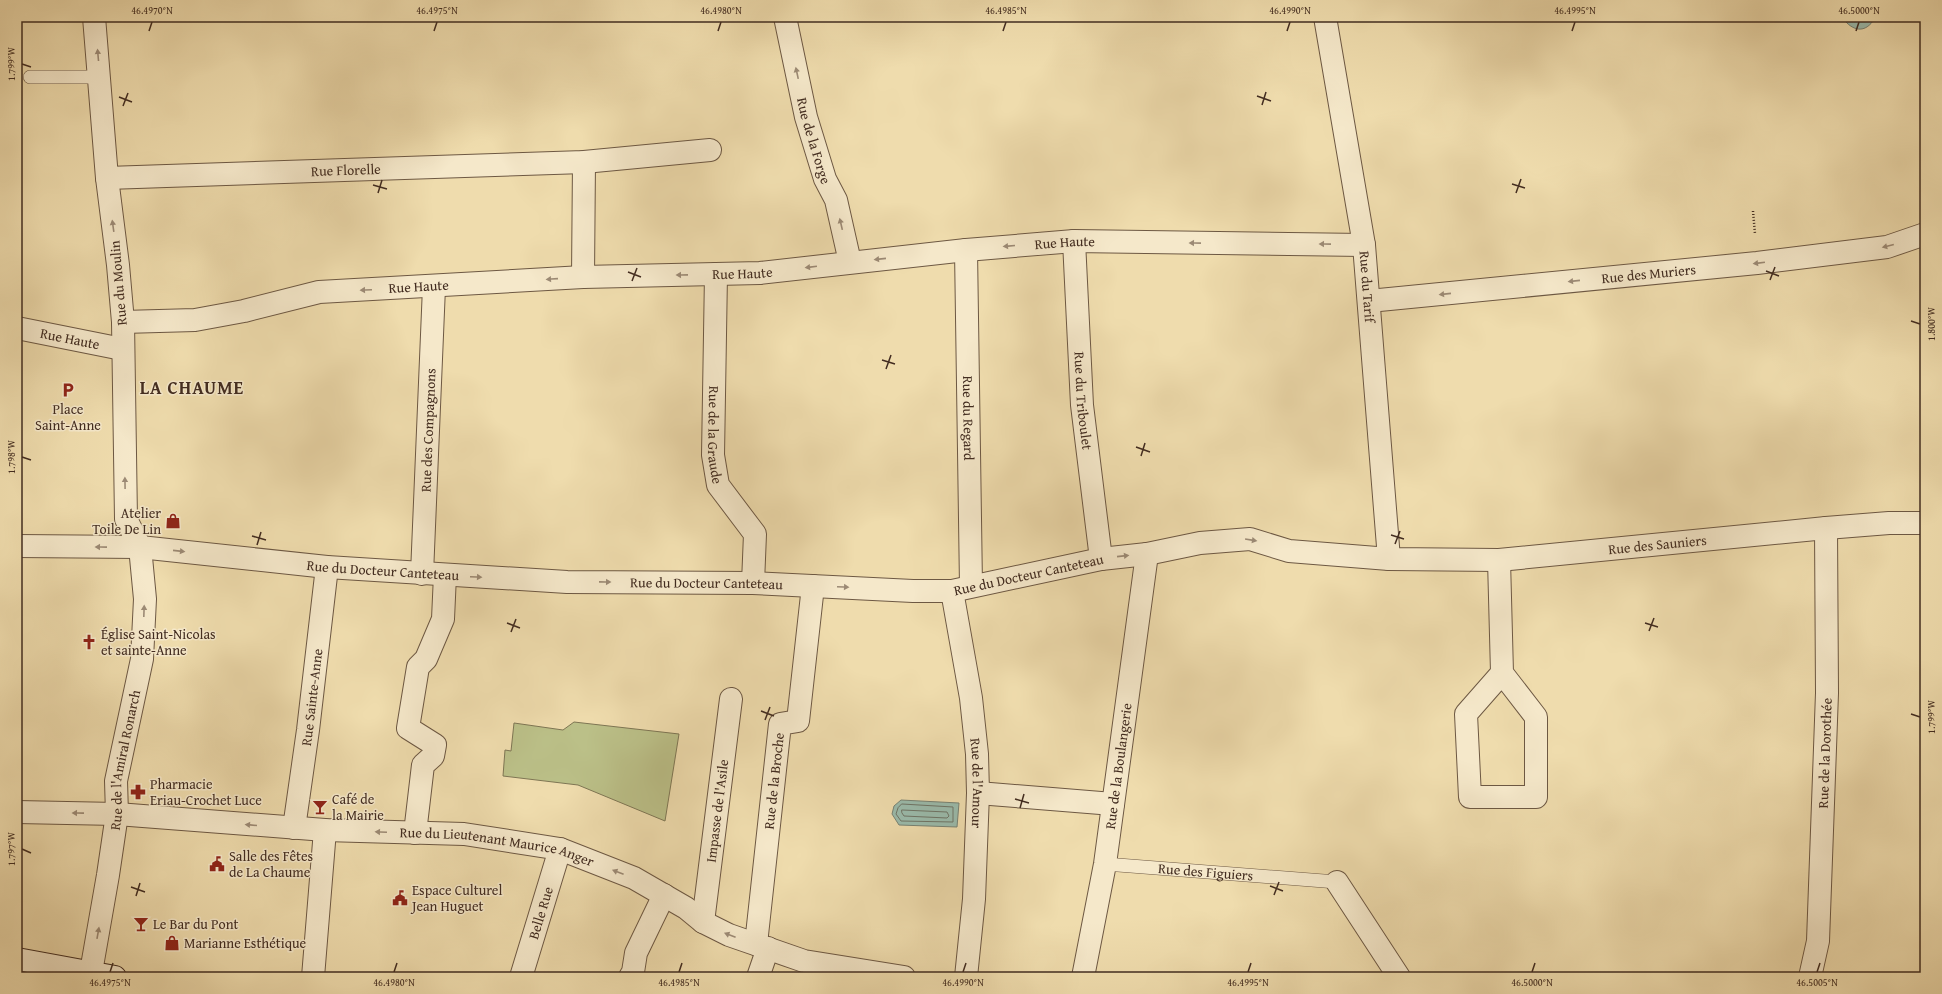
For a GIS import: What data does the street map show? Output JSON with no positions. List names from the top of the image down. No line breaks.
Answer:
{"streets":{"street":["Rue de la Forge","Rue Florelle","Rue Haute","Rue des Muriers","Rue du Moulin","Rue du Tarif","Rue du Triboulet","Rue du Regard","Rue des Compagnons","Rue de la Graude","Rue des Sauniers","Rue du Docteur Canteteau","Rue Sainte-Anne","Rue de la Dorothée","Rue de l'Amiral Ronarch","Rue de la Boulangerie","Rue de la Broche","Rue de l'Amour","Impasse de l'Asile","Rue du Lieutenant Maurice Anger","Rue des Figuiers","Belle Rue"]},"crossings":[["Rue de la Forge","Rue Haute"],["Rue Florelle","Rue du Moulin"],["Rue Haute","Rue du Moulin"],["Rue Haute","Rue du Tarif"],["Rue Haute","Rue du Triboulet"],["Rue Haute","Rue du Regard"],["Rue Haute","Rue des Compagnons"],["Rue Haute","Rue de la Graude"],["Rue des Muriers","Rue du Tarif"],["Rue du Moulin","Rue du Docteur Canteteau"],["Rue du Moulin","Rue de l'Amiral Ronarch"],["Rue du Tarif","Rue des Sauniers"],["Rue du Tarif","Rue du Docteur Canteteau"],["Rue du Triboulet","Rue du Docteur Canteteau"],["Rue du Regard","Rue du Docteur Canteteau"],["Rue du Regard","Rue de l'Amour"],["Rue des Compagnons","Rue du Docteur Canteteau"],["Rue de la Graude","Rue du Docteur Canteteau"],["Rue des Sauniers","Rue du Docteur Canteteau"],["Rue des Sauniers","Rue de la Dorothée"],["Rue du Docteur Canteteau","Rue Sainte-Anne"],["Rue du Docteur Canteteau","Rue de l'Amiral Ronarch"],["Rue du Docteur Canteteau","Rue de la Boulangerie"],["Rue du Docteur Canteteau","Rue de la Broche"],["Rue du Docteur Canteteau","Rue de l'Amour"],["Rue Sainte-Anne","Rue du Lieutenant Maurice Anger"],["Rue de l'Amiral Ronarch","Rue du Lieutenant Maurice Anger"],["Rue de la Boulangerie","Rue des Figuiers"],["Rue de la Broche","Rue du Lieutenant Maurice Anger"],["Impasse de l'Asile","Rue du Lieutenant Maurice Anger"],["Rue du Lieutenant Maurice Anger","Belle Rue"]],"one_way":["Rue de la Forge","Rue Haute","Rue des Muriers","Rue du Moulin","Rue de l'Amiral Ronarch","Rue du Lieutenant Maurice Anger"],"districts":["LA CHAUME"],"places":{"parking":["Place Saint-Anne"],"shop":["Atelier Toile De Lin","Marianne Esthétique"],"church":["Église Saint-Nicolas et sainte-Anne"],"pharmacy":["Pharmacie Eriau-Crochet Luce"],"bar":["Café de la Mairie","Le Bar du Pont"],"public building":["Salle des Fêtes de La Chaume","Espace Culturel Jean Huguet"]},"coordinates":["46.4970°N","46.4975°N","46.4980°N","46.4985°N","46.4990°N","46.4995°N","46.5000°N","1.799°W","1.800°W","1.798°W","1.797°W","46.5005°N"]}
